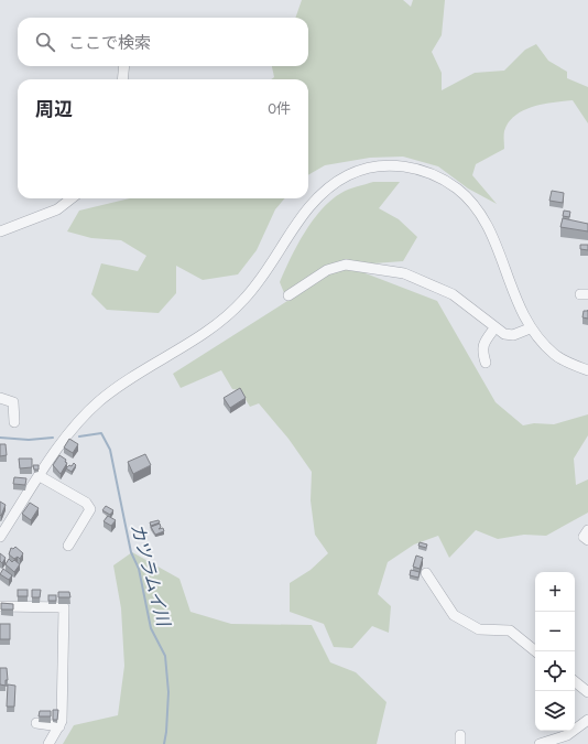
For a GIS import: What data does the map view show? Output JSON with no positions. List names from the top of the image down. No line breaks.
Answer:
{"water":["カツラムイ川"],"page":{"search":"ここで検索","heading":["周辺","0件"],"map_buttons":["+","−"]}}
